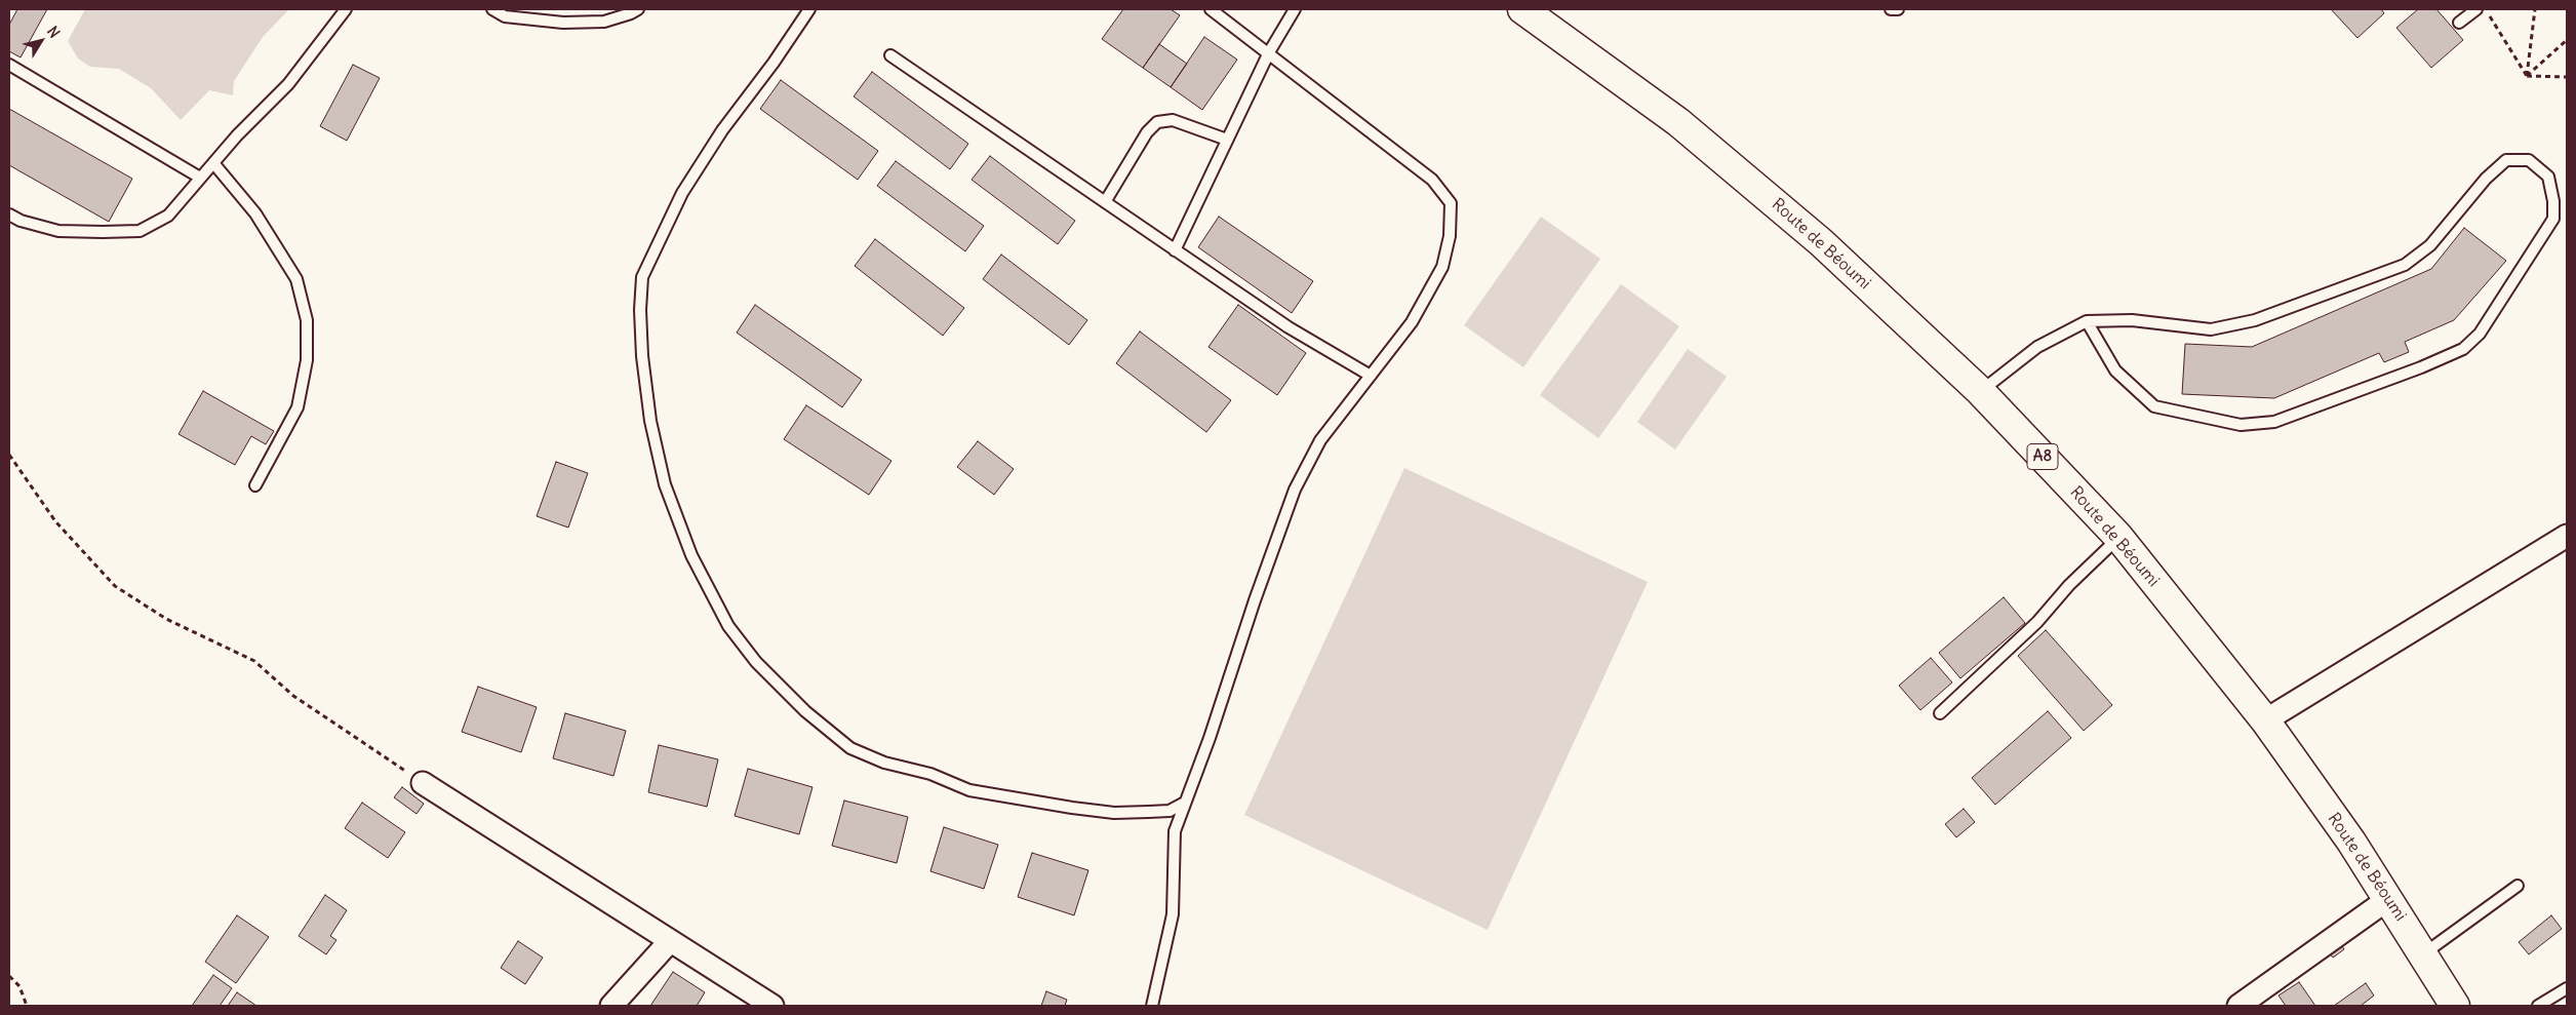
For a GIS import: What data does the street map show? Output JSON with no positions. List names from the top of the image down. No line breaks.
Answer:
{"streets":{"main road":["Route de Béoumi","A8"]},"north":"top right"}
